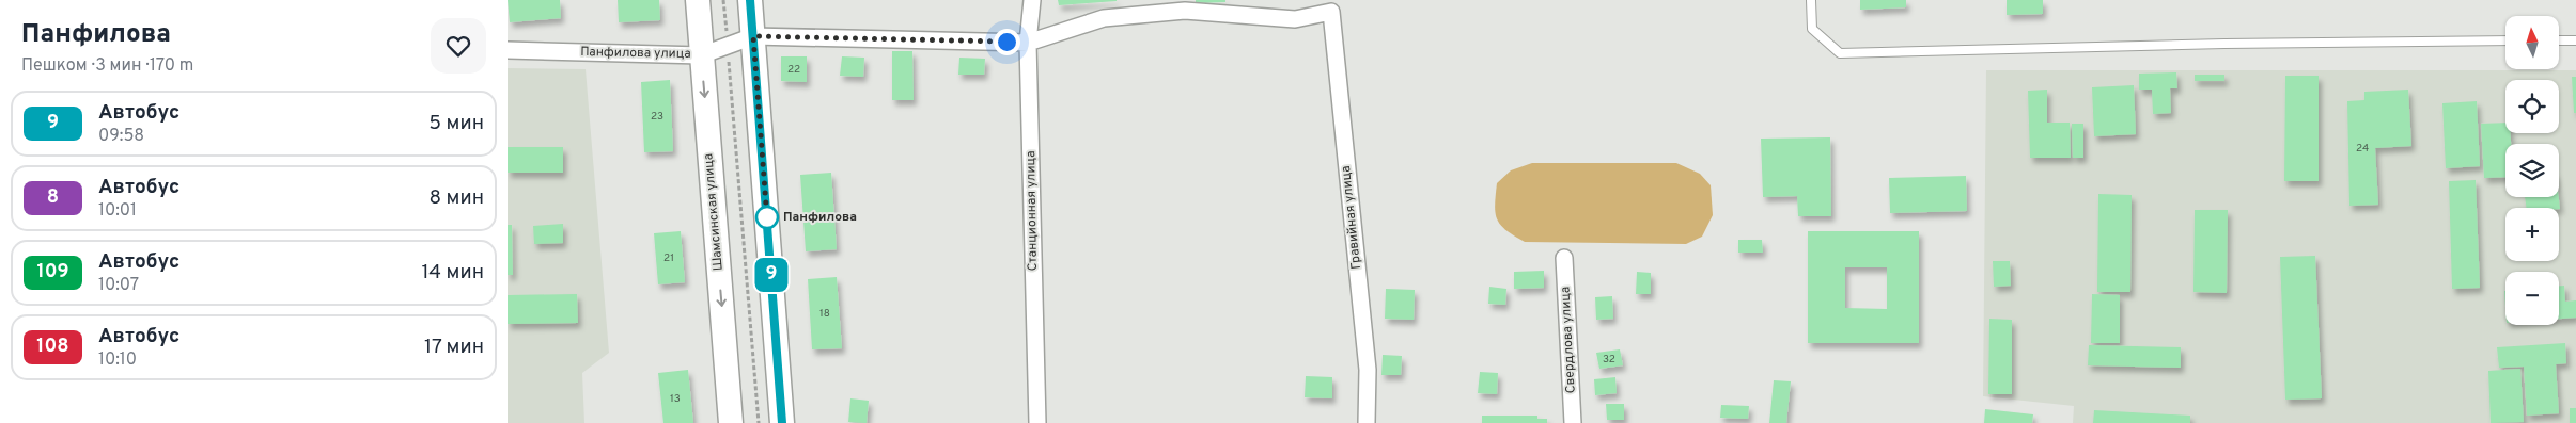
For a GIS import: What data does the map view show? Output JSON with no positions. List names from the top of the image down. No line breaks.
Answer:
{"streets":{"main road":["Шамсинская улица"],"street":["Панфилова улица","Станционная улица","Гравийная улица","Свердлова улица"]},"crossings":[["Панфилова улица","Станционная улица"],["Панфилова улица","Шамсинская улица"],["Панфилова улица","Гравийная улица"]],"places":["Панфилова"],"lines":["bus line 9"],"house_numbers":["22","23","24","21","18","32","13"],"north":"top","page":{"heading":["Панфилова","Пешком · 3 мин · 170 m"],"on_map":"9","map_buttons":["+","−"],"list":[{"mark":"9","name":"Автобус","note":"09:58","value":"5 мин"},{"mark":"8","name":"Автобус","note":"10:01","value":"8 мин"},{"mark":"109","name":"Автобус","note":"10:07","value":"14 мин"},{"mark":"108","name":"Автобус","note":"10:10","value":"17 мин"}]}}
